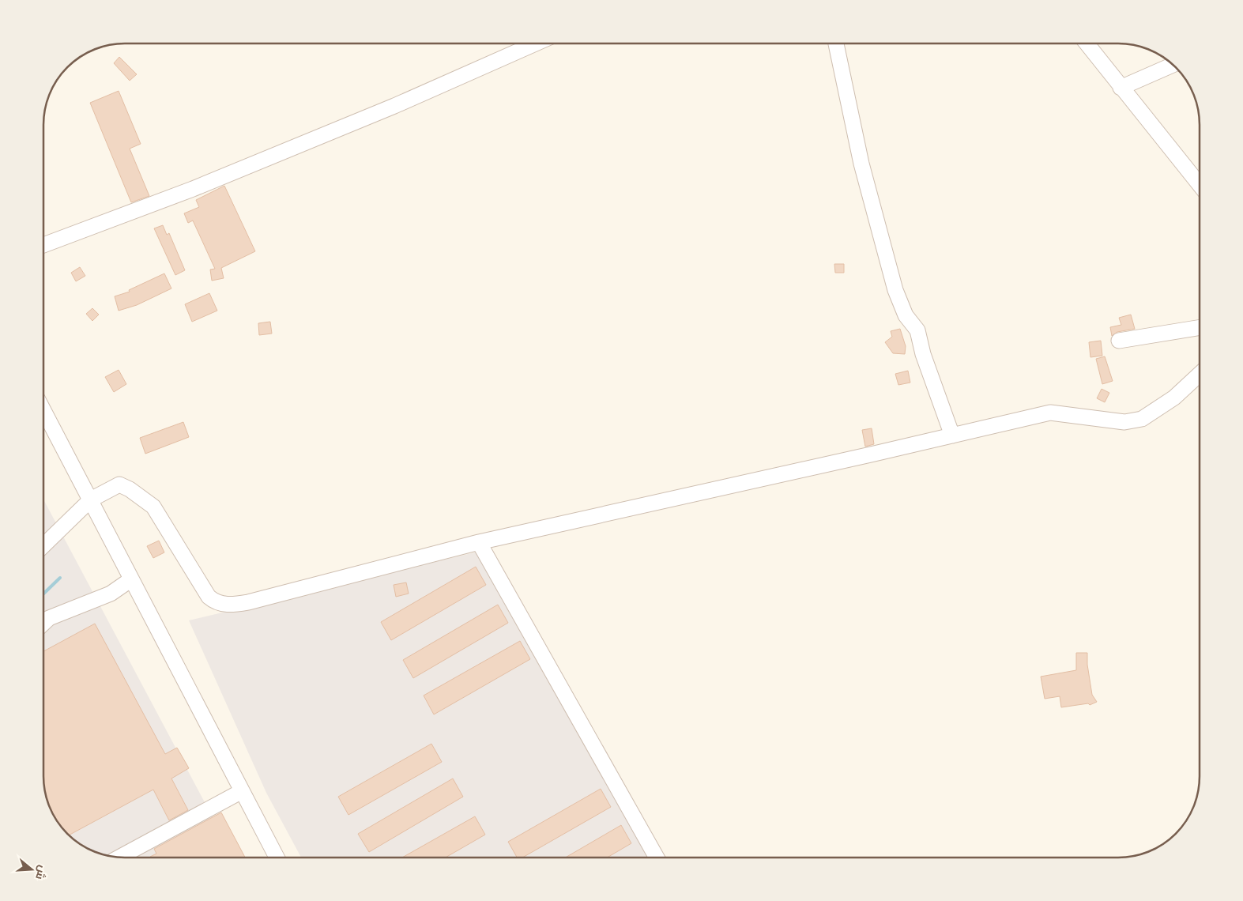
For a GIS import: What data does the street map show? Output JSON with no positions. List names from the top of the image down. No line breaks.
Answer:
{"north":"right"}
